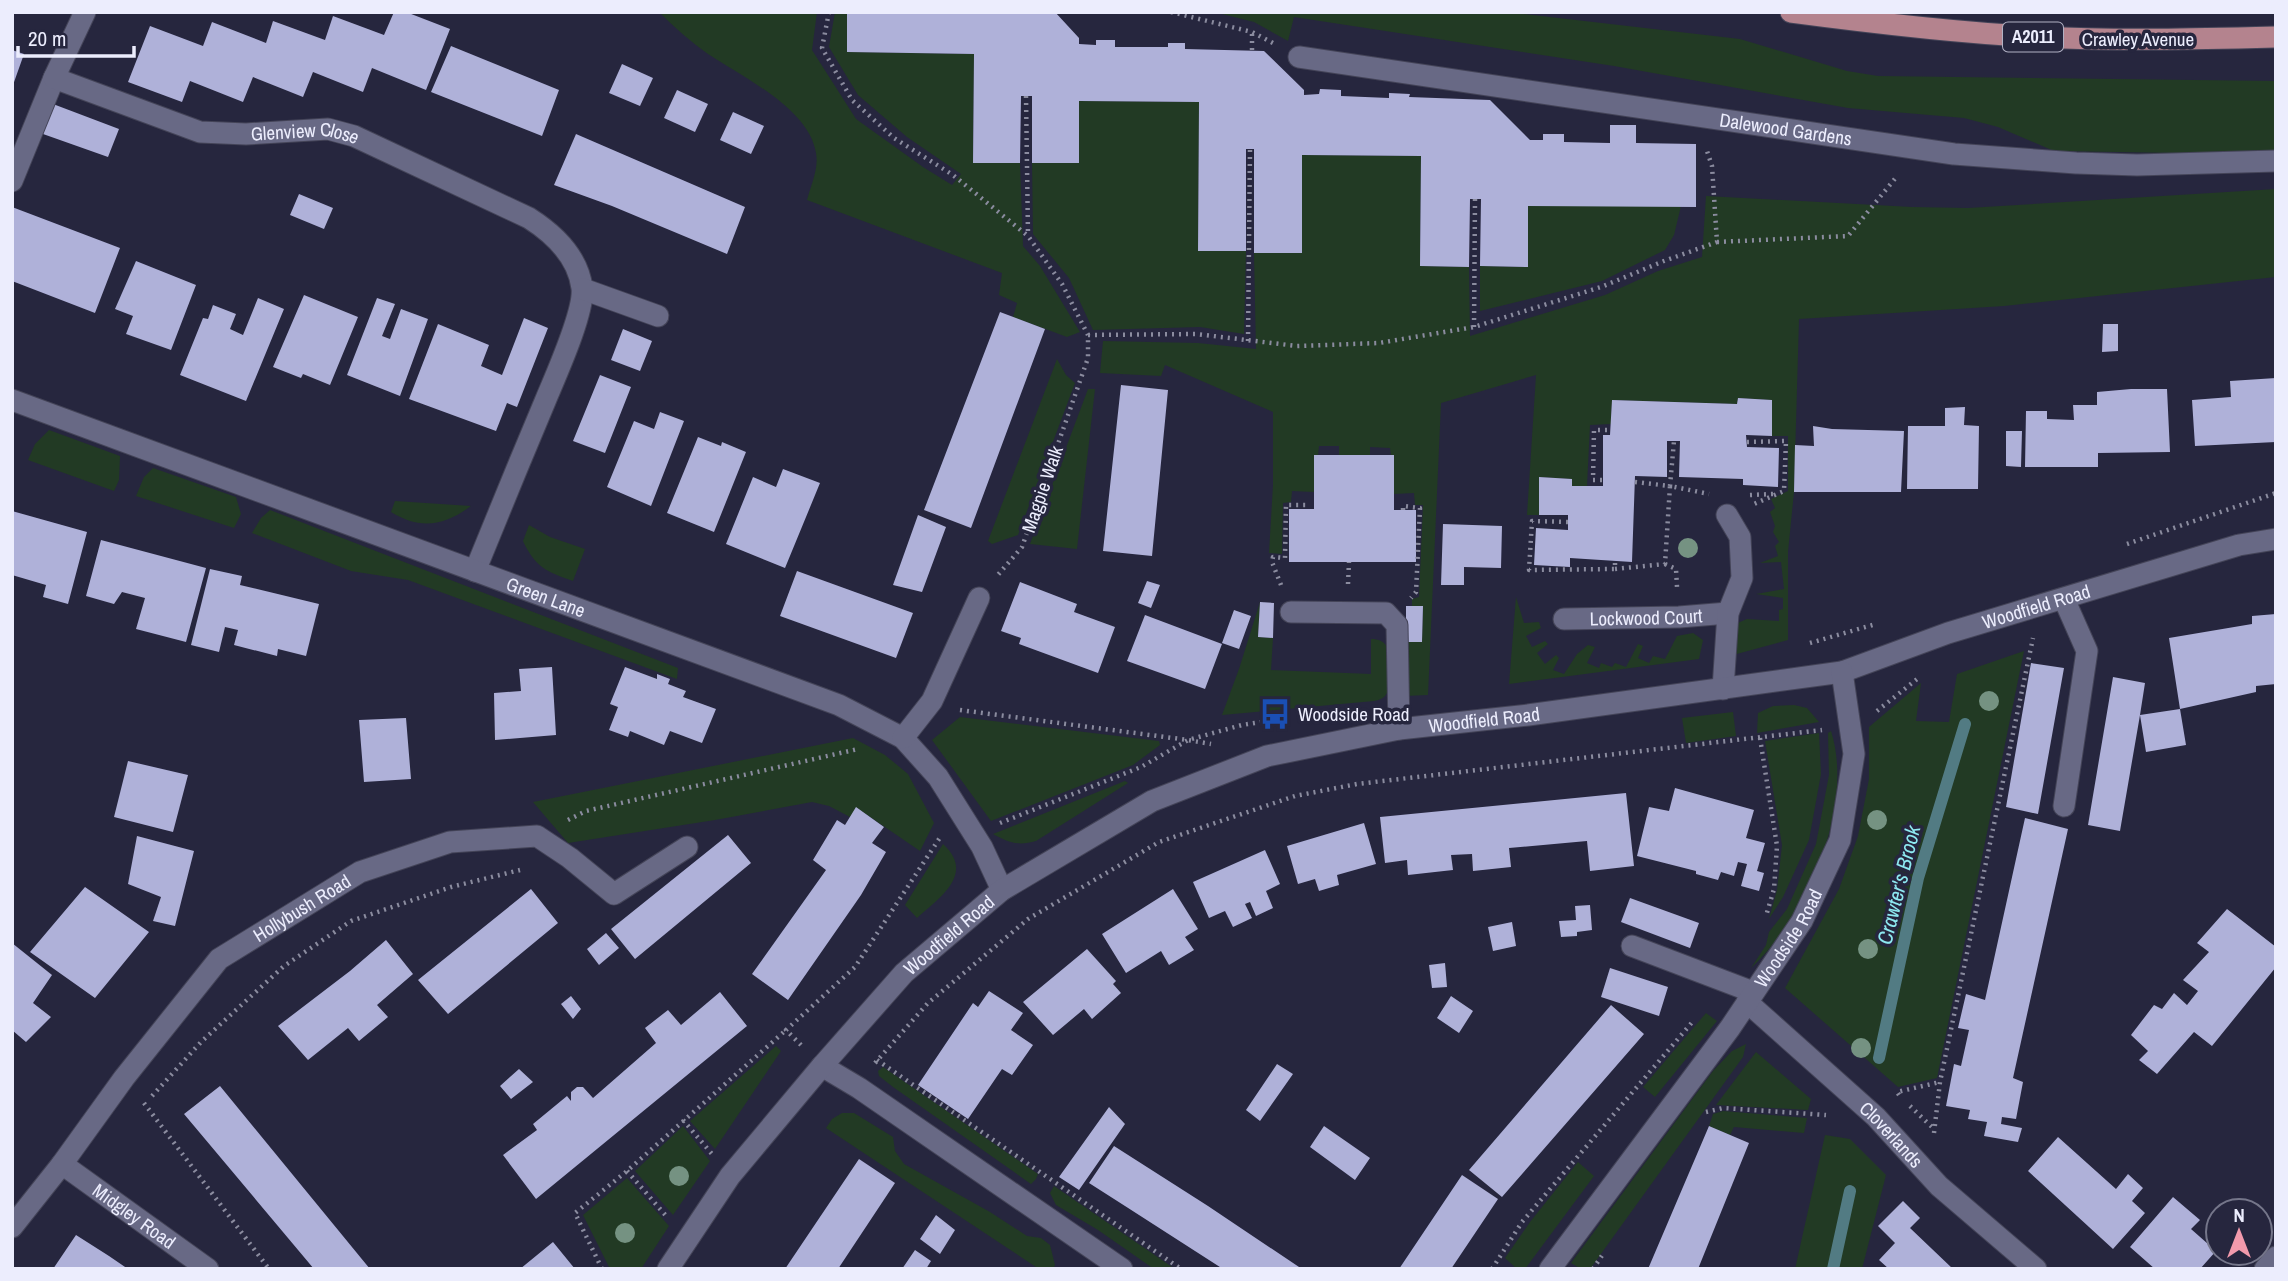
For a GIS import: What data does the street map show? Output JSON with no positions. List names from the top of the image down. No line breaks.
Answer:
{"streets":{"main road":["A2011","Crawley Avenue"],"street":["Dalewood Gardens","Glenview Close","Green Lane","Woodfield Road","Lockwood Court","Hollybush Road","Woodside Road","Cloverlands","Midgley Road"],"path":["Magpie Walk"]},"crossings":[["Green Lane","Woodfield Road"],["Woodfield Road","Lockwood Court"],["Woodfield Road","Woodside Road"],["Hollybush Road","Midgley Road"],["Woodside Road","Cloverlands"]],"water":["Crawter's Brook"],"places":{"bus stop":["Woodside Road"]},"scale_bar":"20 m","north":"top"}
